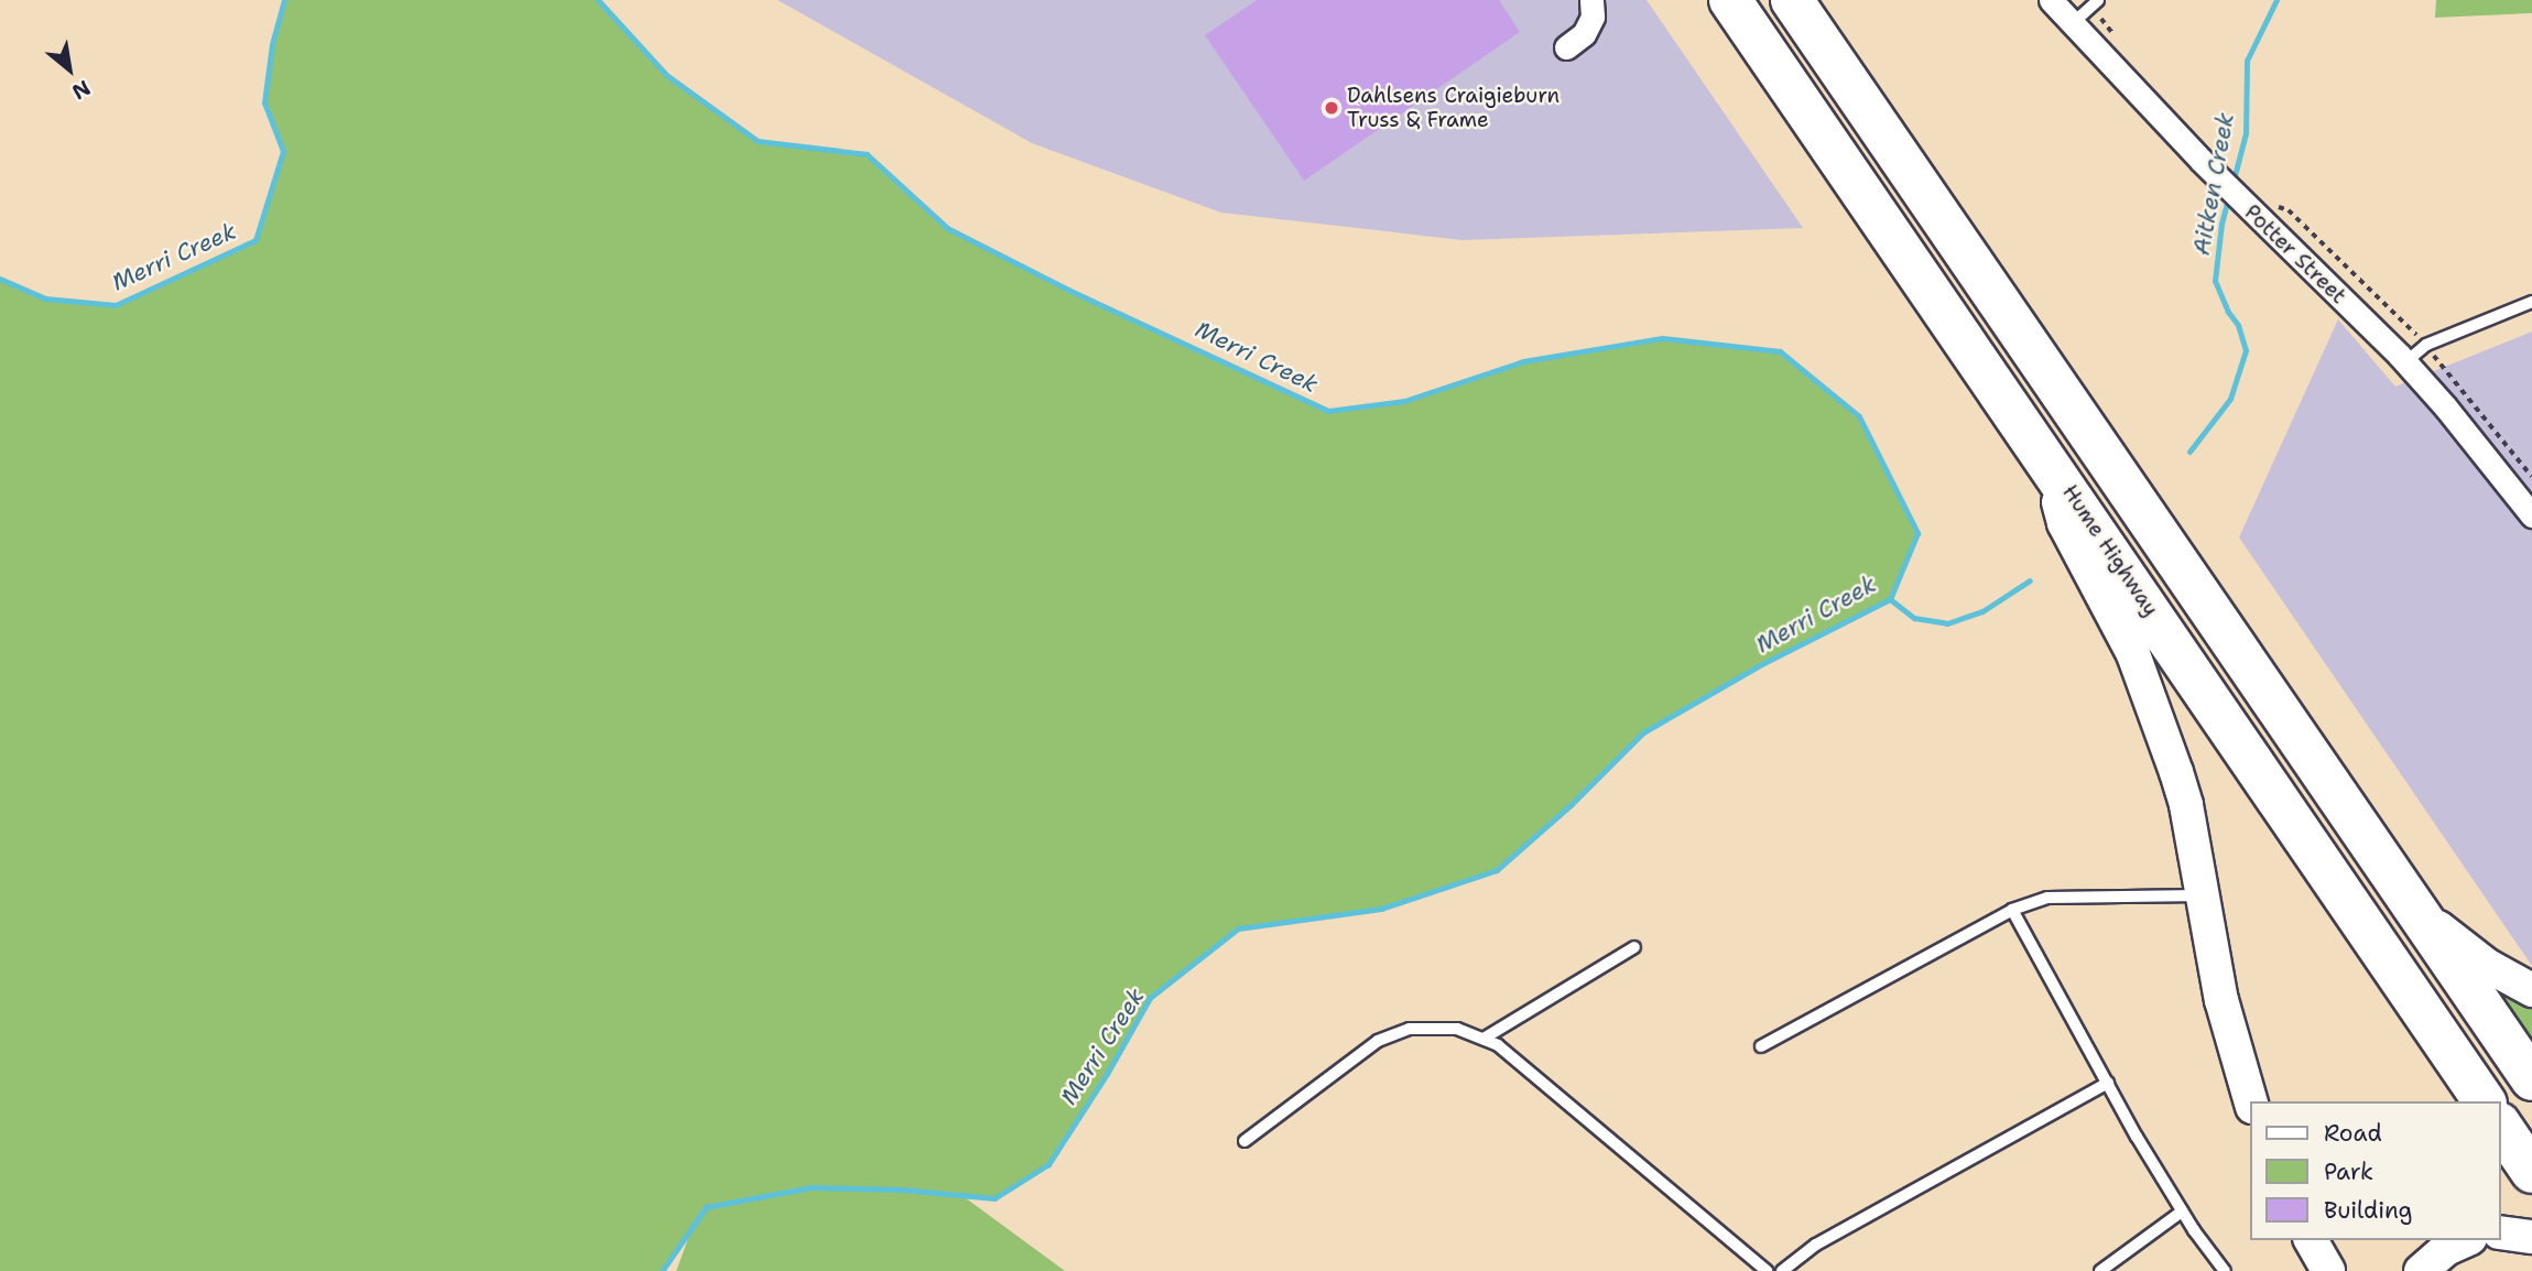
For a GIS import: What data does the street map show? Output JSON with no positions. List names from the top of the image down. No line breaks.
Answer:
{"streets":{"highway":["Hume Highway"],"street":["Potter Street"]},"water":["Aitken Creek","Merri Creek"],"places":["Dahlsens Craigieburn Truss & Frame"],"legend":["Road","Park","Building"],"north":"bottom right"}
